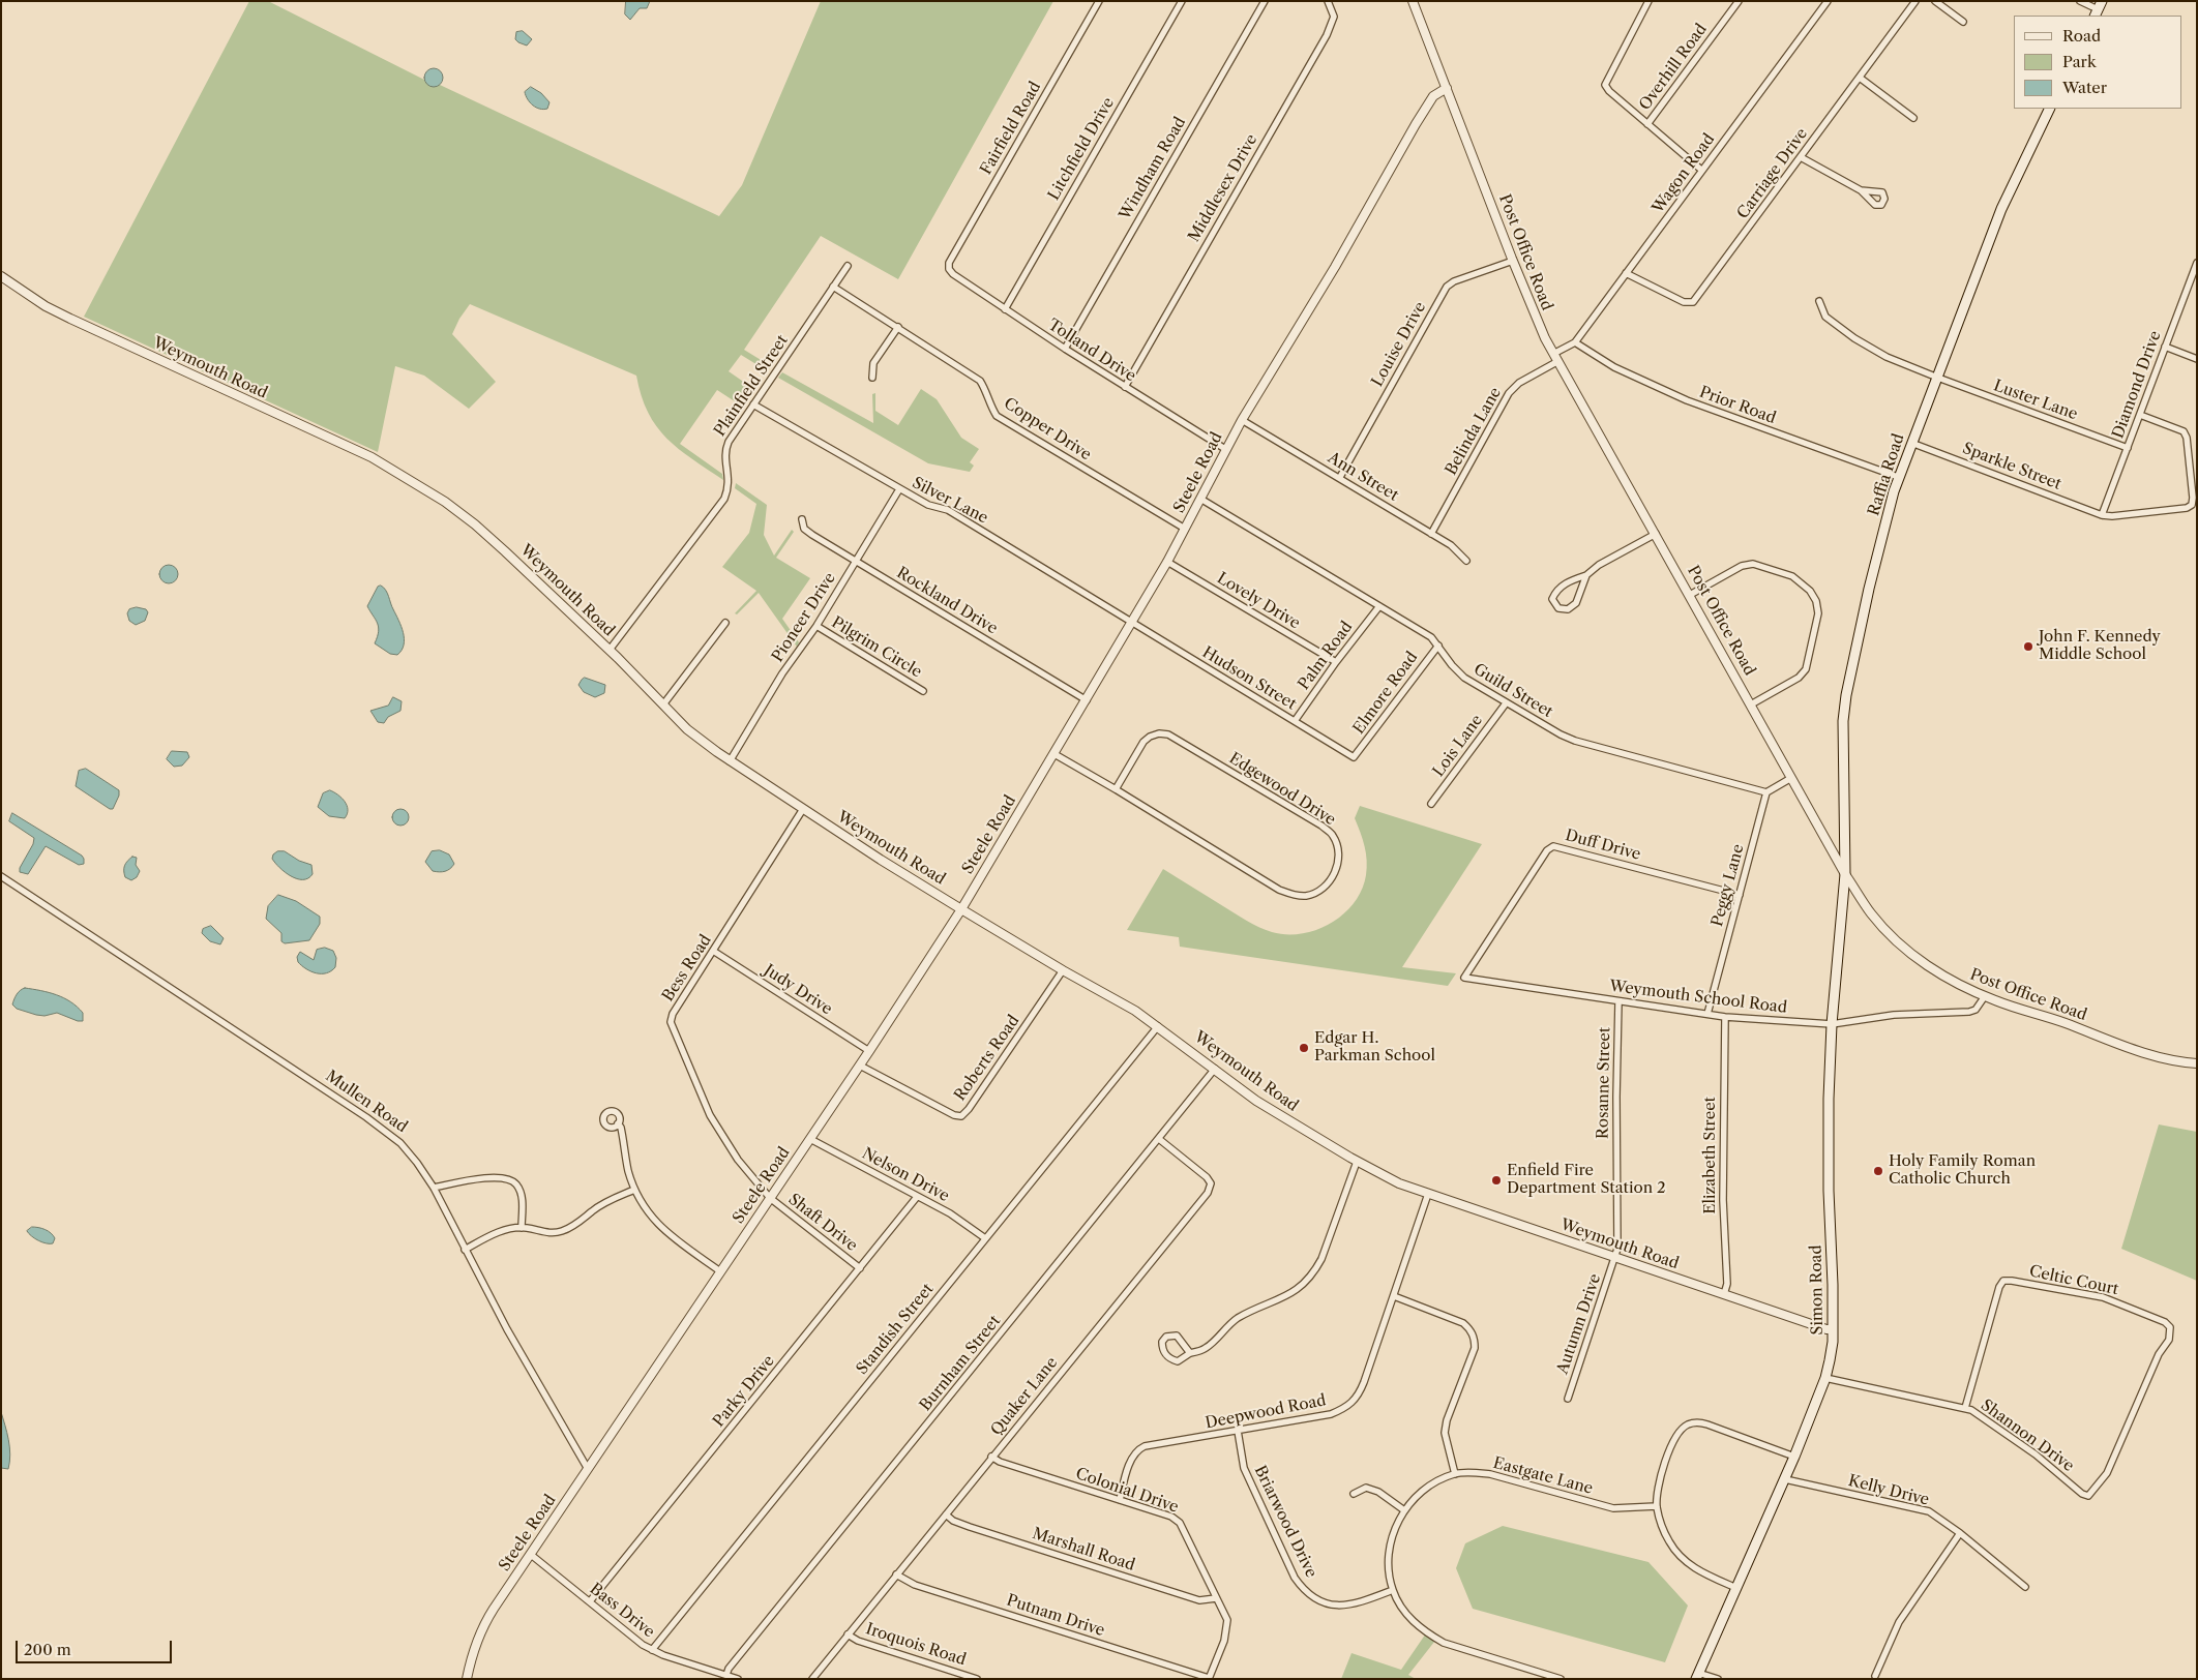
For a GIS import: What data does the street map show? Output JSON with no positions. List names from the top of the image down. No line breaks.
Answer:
{"streets":{"main road":["Raffia Road","Simon Road"],"street":["Overhill Road","Fairfield Road","Litchfield Drive","Windham Road","Wagon Road","Carriage Drive","Middlesex Drive","Post Office Road","Louise Drive","Tolland Drive","Weymouth Road","Diamond Drive","Plainfield Street","Luster Lane","Prior Road","Copper Drive","Belinda Lane","Sparkle Street","Steele Road","Ann Street","Silver Lane","Rockland Drive","Lovely Drive","Pioneer Drive","Pilgrim Circle","Palm Road","Hudson Street","Guild Street","Elmore Road","Lois Lane","Edgewood Drive","Duff Drive","Peggy Lane","Bess Road","Judy Drive","Weymouth School Road","Roberts Road","Rosanne Street","Mullen Road","Elizabeth Street","Nelson Drive","Shaft Drive","Celtic Court","Autumn Drive","Standish Street","Burnham Street","Parky Drive","Quaker Lane","Deepwood Road","Shannon Drive","Eastgate Lane","Colonial Drive","Kelly Drive","Briarwood Drive","Marshall Road","Bass Drive","Putnam Drive","Iroquois Road"]},"crossings":[["Fairfield Road","Tolland Drive"],["Litchfield Drive","Tolland Drive"],["Windham Road","Tolland Drive"],["Wagon Road","Carriage Drive"],["Wagon Road","Post Office Road"],["Wagon Road","Prior Road"],["Middlesex Drive","Tolland Drive"],["Post Office Road","Louise Drive"],["Post Office Road","Belinda Lane"],["Post Office Road","Steele Road"],["Post Office Road","Raffia Road"],["Post Office Road","Weymouth School Road"],["Post Office Road","Simon Road"],["Louise Drive","Ann Street"],["Tolland Drive","Steele Road"],["Weymouth Road","Plainfield Street"],["Weymouth Road","Steele Road"],["Weymouth Road","Pioneer Drive"],["Weymouth Road","Bess Road"],["Weymouth Road","Roberts Road"],["Weymouth Road","Rosanne Street"],["Weymouth Road","Elizabeth Street"],["Weymouth Road","Simon Road"],["Weymouth Road","Autumn Drive"],["Weymouth Road","Standish Street"],["Weymouth Road","Burnham Street"],["Weymouth Road","Deepwood Road"],["Diamond Drive","Luster Lane"],["Diamond Drive","Sparkle Street"],["Plainfield Street","Copper Drive"],["Plainfield Street","Silver Lane"],["Luster Lane","Raffia Road"],["Prior Road","Raffia Road"],["Copper Drive","Steele Road"],["Belinda Lane","Ann Street"],["Sparkle Street","Raffia Road"],["Steele Road","Ann Street"],["Steele Road","Silver Lane"],["Steele Road","Rockland Drive"],["Steele Road","Lovely Drive"],["Steele Road","Hudson Street"],["Steele Road","Guild Street"],["Steele Road","Edgewood Drive"],["Steele Road","Bess Road"],["Steele Road","Judy Drive"],["Steele Road","Roberts Road"],["Steele Road","Mullen Road"],["Steele Road","Nelson Drive"],["Steele Road","Shaft Drive"],["Steele Road","Bass Drive"],["Raffia Road","Simon Road"],["Silver Lane","Pioneer Drive"],["Silver Lane","Hudson Street"],["Rockland Drive","Pioneer Drive"],["Lovely Drive","Palm Road"],["Pioneer Drive","Pilgrim Circle"],["Palm Road","Hudson Street"],["Palm Road","Guild Street"],["Hudson Street","Elmore Road"],["Guild Street","Elmore Road"],["Guild Street","Lois Lane"],["Guild Street","Peggy Lane"],["Duff Drive","Peggy Lane"],["Duff Drive","Weymouth School Road"],["Peggy Lane","Weymouth School Road"],["Bess Road","Judy Drive"],["Bess Road","Shaft Drive"],["Weymouth School Road","Rosanne Street"],["Weymouth School Road","Elizabeth Street"],["Weymouth School Road","Simon Road"],["Rosanne Street","Autumn Drive"],["Nelson Drive","Standish Street"],["Nelson Drive","Parky Drive"],["Shaft Drive","Parky Drive"],["Celtic Court","Shannon Drive"],["Simon Road","Shannon Drive"],["Simon Road","Kelly Drive"],["Standish Street","Bass Drive"],["Burnham Street","Quaker Lane"],["Burnham Street","Bass Drive"],["Parky Drive","Bass Drive"],["Quaker Lane","Colonial Drive"],["Quaker Lane","Marshall Road"],["Quaker Lane","Putnam Drive"],["Quaker Lane","Iroquois Road"],["Deepwood Road","Colonial Drive"],["Deepwood Road","Briarwood Drive"],["Eastgate Lane","Briarwood Drive"],["Colonial Drive","Marshall Road"],["Colonial Drive","Putnam Drive"]],"places":["John F. Kennedy Middle School","Edgar H. Parkman School","Holy Family Roman Catholic Church","Enfield Fire Department Station 2"],"legend":["Road","Park","Water"],"scale_bar":"200 m"}
